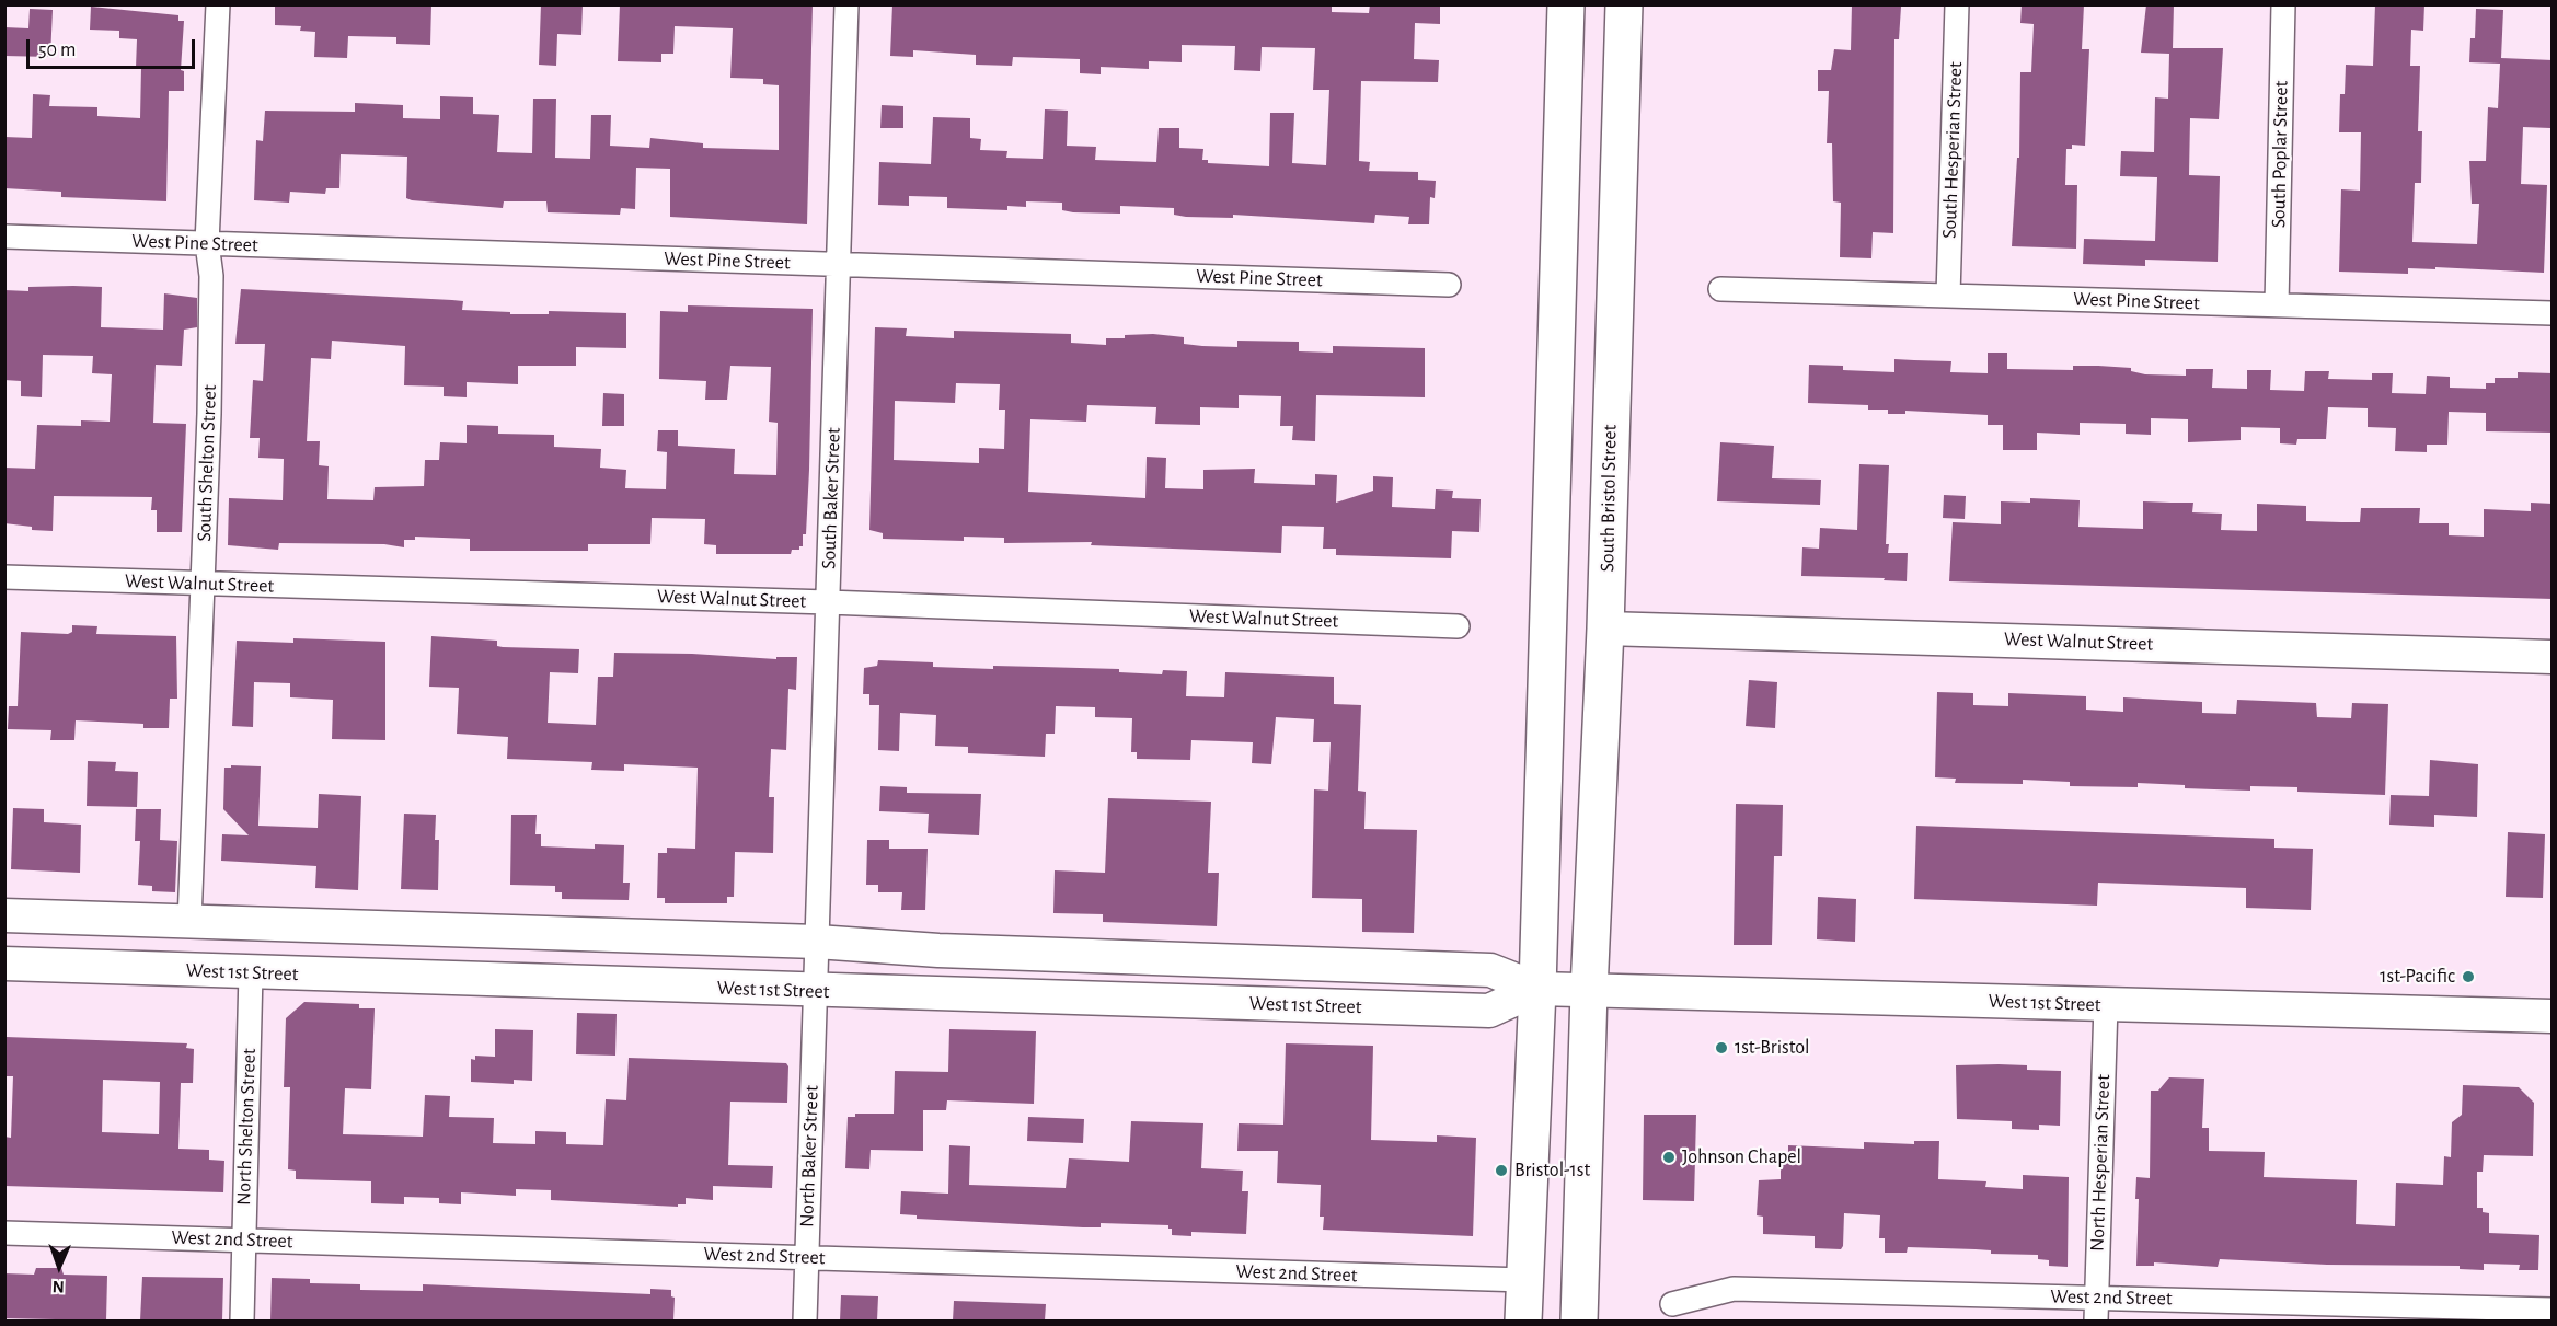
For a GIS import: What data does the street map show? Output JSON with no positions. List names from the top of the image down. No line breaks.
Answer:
{"streets":{"main road":["South Bristol Street","West Walnut Street","West 1st Street"],"street":["South Hesperian Street","South Poplar Street","West Pine Street","South Shelton Street","South Baker Street","North Shelton Street","North Baker Street","North Hesperian Street","West 2nd Street"]},"crossings":[["South Hesperian Street","West Pine Street"],["South Poplar Street","West Pine Street"],["West Pine Street","South Shelton Street"],["West Pine Street","South Baker Street"],["South Shelton Street","West Walnut Street"],["South Shelton Street","West 1st Street"],["South Baker Street","West Walnut Street"],["South Baker Street","West 1st Street"],["South Baker Street","North Baker Street"],["South Bristol Street","West Walnut Street"],["South Bristol Street","West 1st Street"],["West 1st Street","North Shelton Street"],["West 1st Street","North Baker Street"],["West 1st Street","North Hesperian Street"],["North Shelton Street","West 2nd Street"],["North Baker Street","West 2nd Street"],["North Hesperian Street","West 2nd Street"]],"places":["1st-Pacific","1st-Bristol","Johnson Chapel","Bristol-1st"],"scale_bar":"50 m","north":"bottom"}
